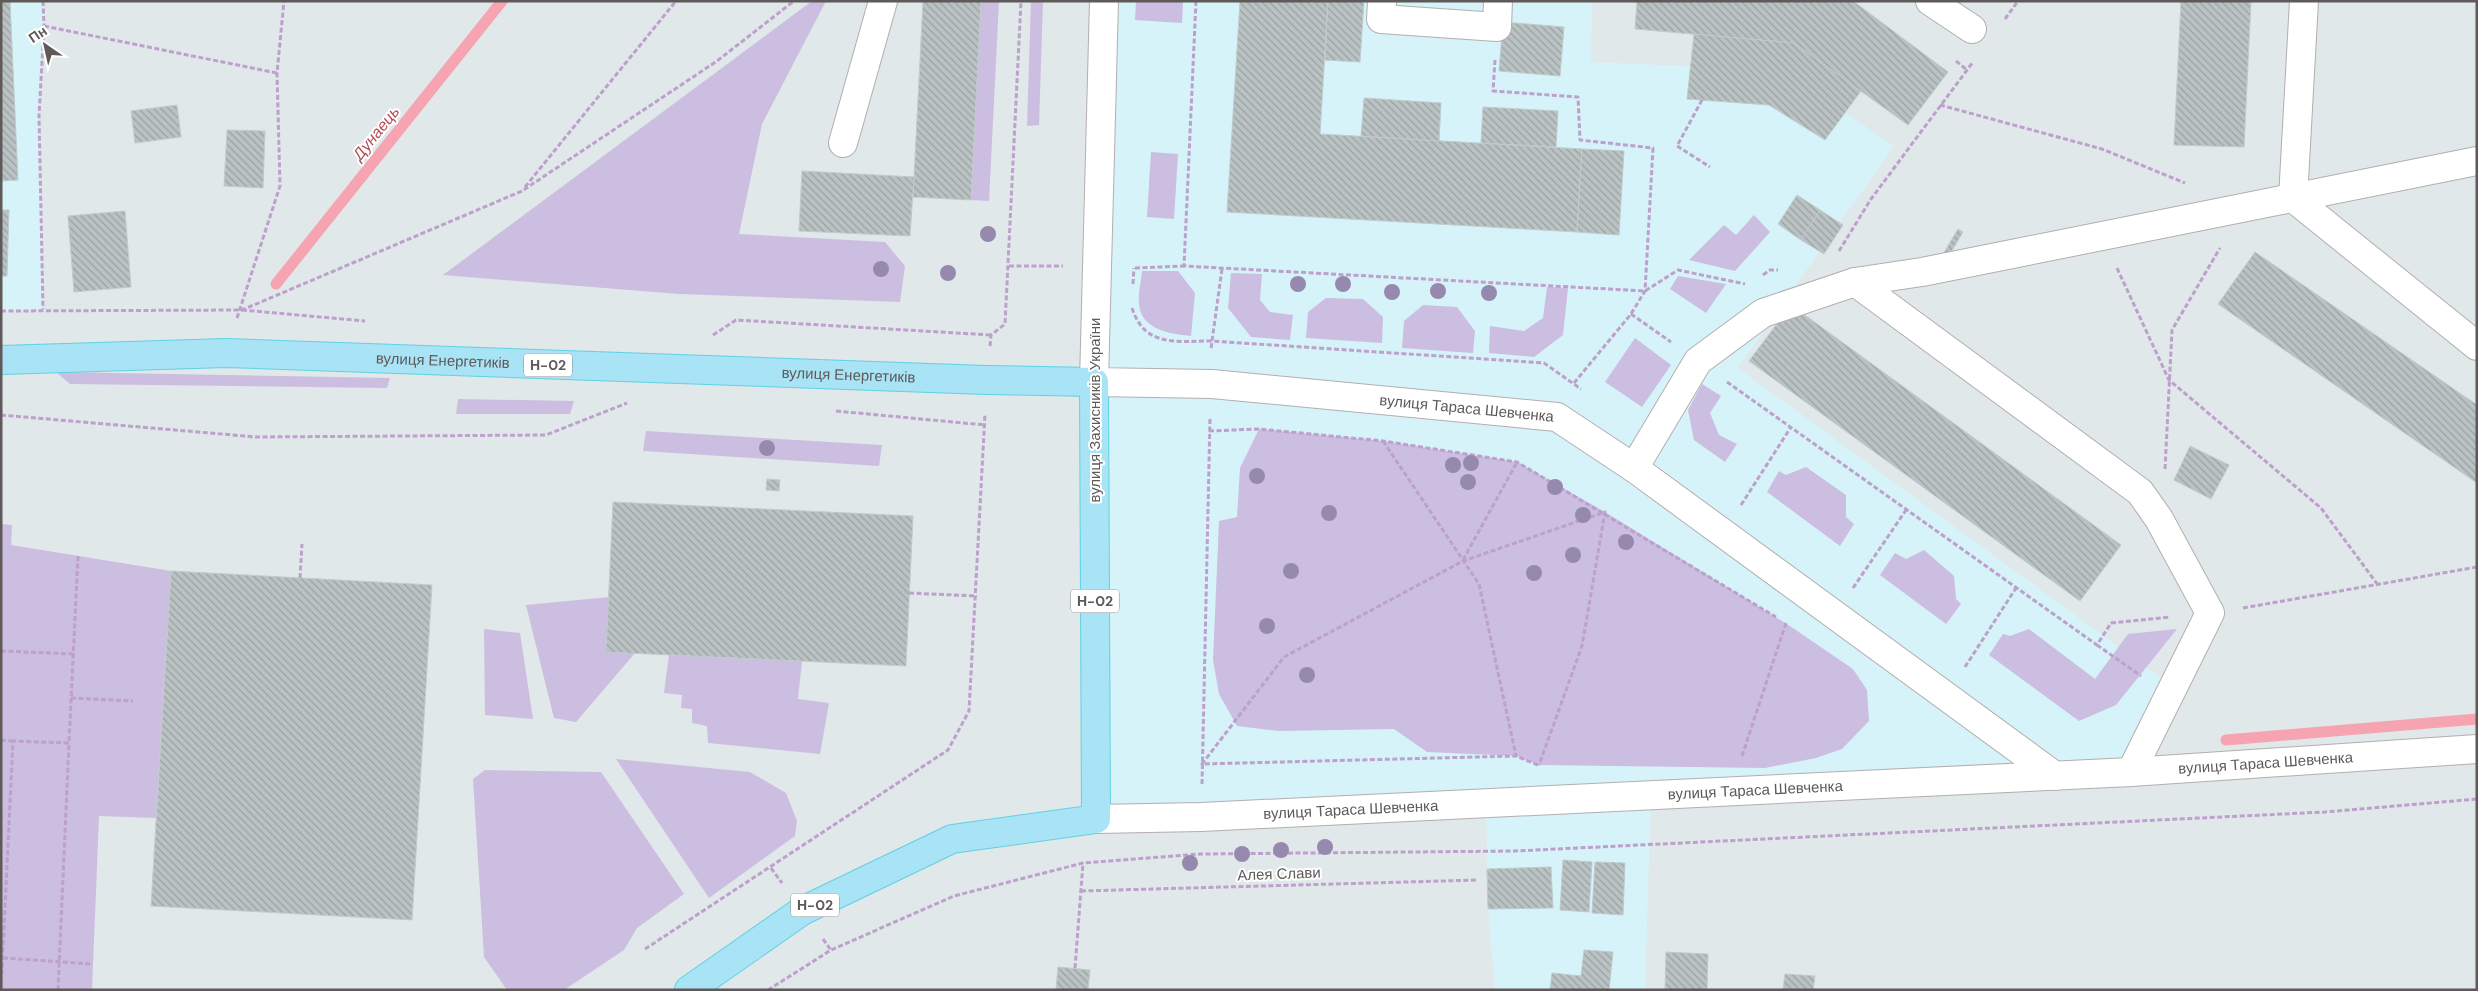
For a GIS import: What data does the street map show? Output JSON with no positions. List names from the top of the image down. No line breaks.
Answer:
{"streets":{"main road":["вулиця Енергетиків","Н-02","вулиця Тараса Шевченка","вулиця Захисників України"],"path":["Алея Слави"]},"crossings":[["вулиця Енергетиків","вулиця Тараса Шевченка"],["вулиця Енергетиків","вулиця Захисників України"],["вулиця Тараса Шевченка","вулиця Захисників України"]],"water":["Дунаець"],"north":"top left"}
